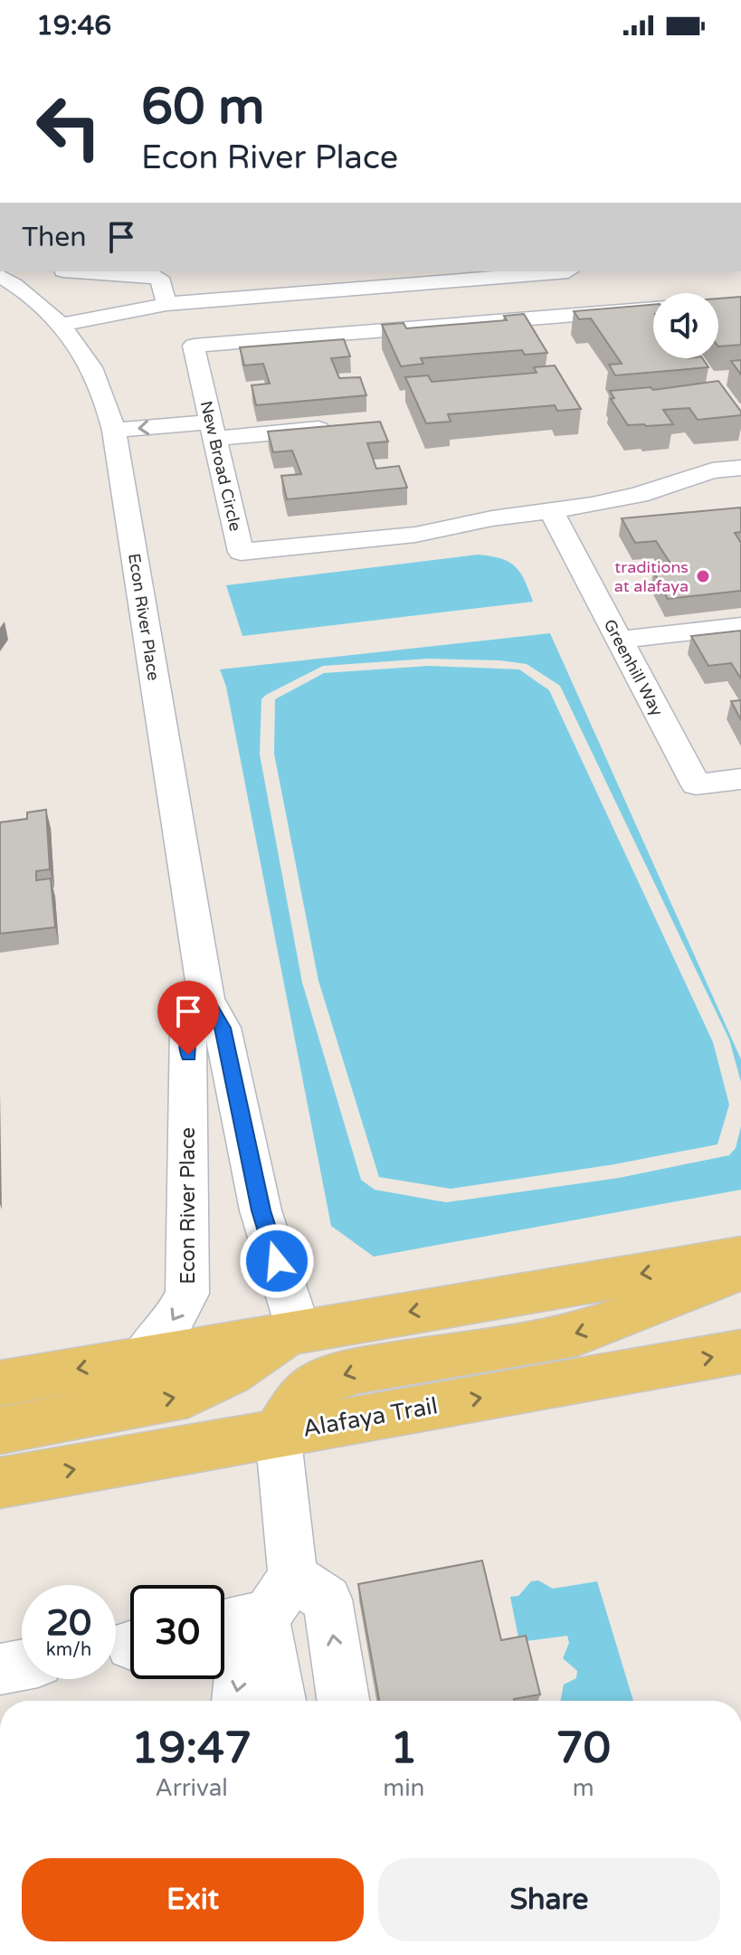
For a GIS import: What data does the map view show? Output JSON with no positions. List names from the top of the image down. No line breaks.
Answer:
{"streets":{"main road":["Alafaya Trail"],"street":["New Broad Circle","Econ River Place","Greenhill Way"]},"crossings":[["New Broad Circle","Greenhill Way"]],"places":["traditions at alafaya"],"page":{"status":"19:46","turn":["60 m","Econ River Place"],"then":"Then","speed":"20 km/h","limit":"30","eta":["19:47","Arrival","1","min","70","m"],"buttons":["Exit","Share"]}}
